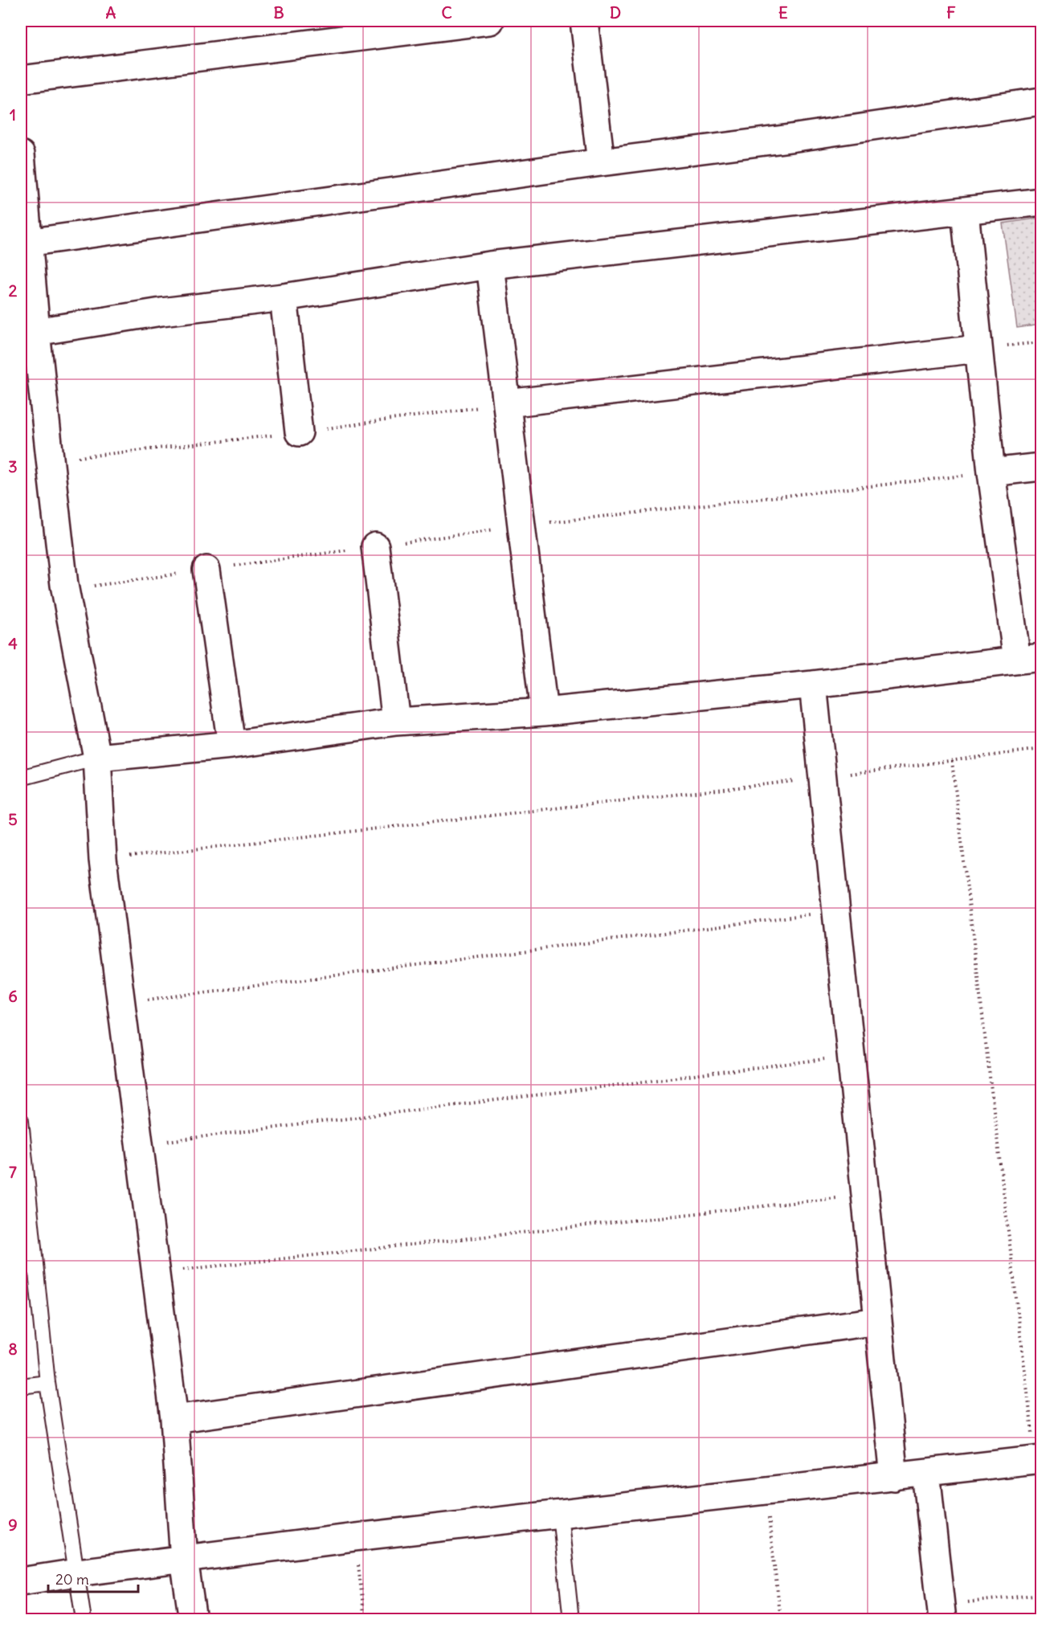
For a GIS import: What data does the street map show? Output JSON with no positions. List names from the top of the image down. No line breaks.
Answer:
{"scale_bar":"20 m","grid":{"columns":["A","B","C","D","E","F"],"rows":["1","2","3","4","5","6","7","8","9"]}}
